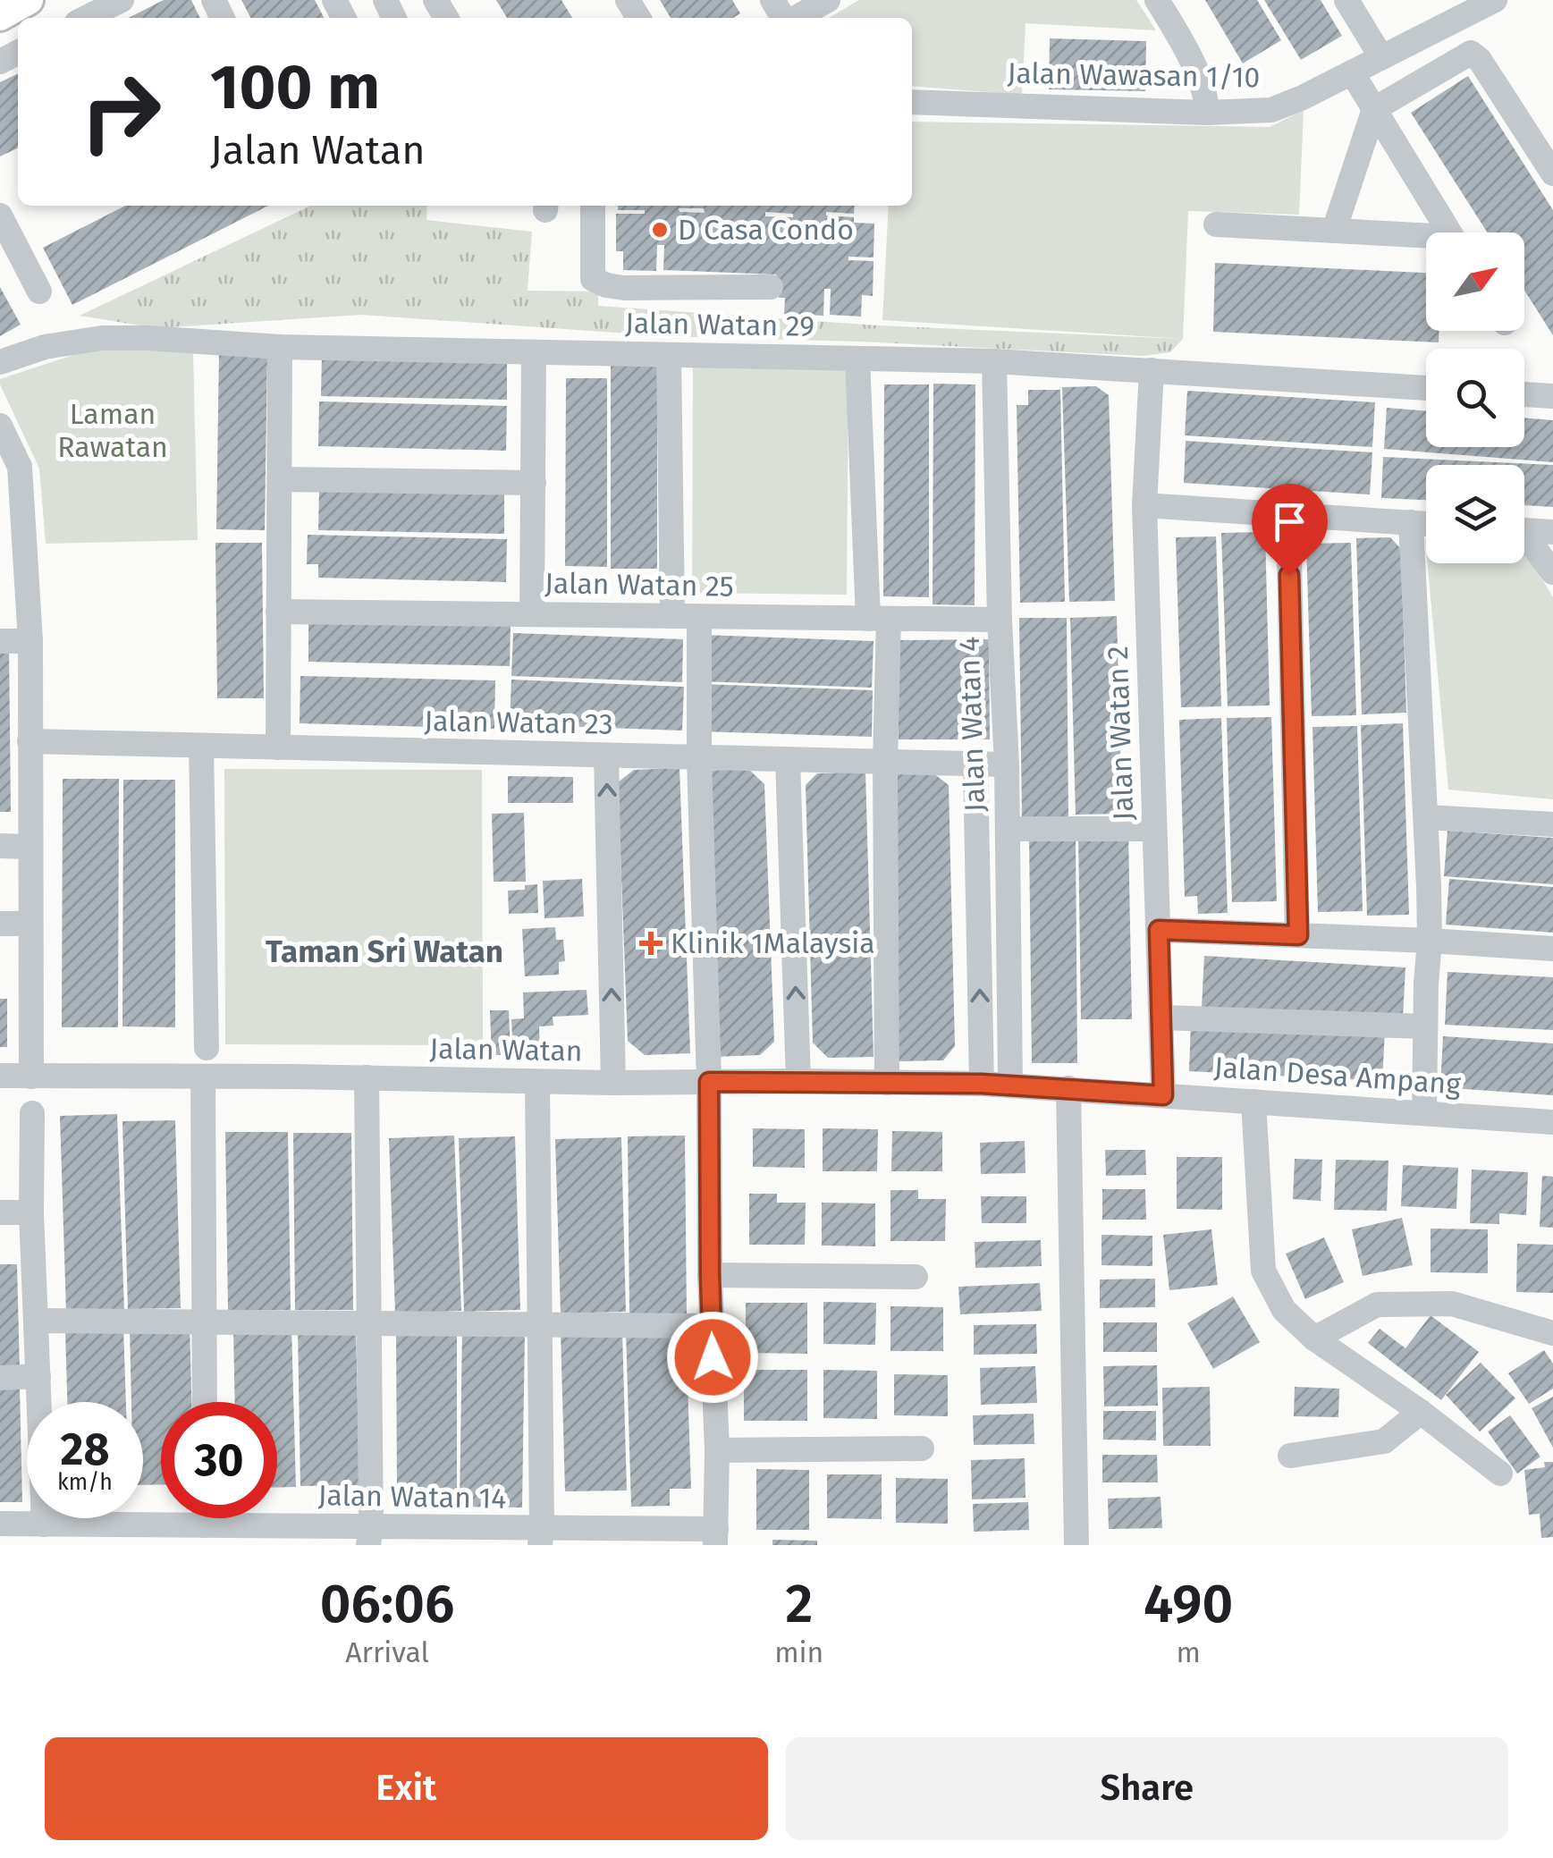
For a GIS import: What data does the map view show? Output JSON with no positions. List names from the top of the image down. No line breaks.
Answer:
{"streets":{"street":["Jalan Wawasan 1/10","Jalan Watan 29","Jalan Watan 25","Jalan Watan 23","Jalan Watan 4","Jalan Watan 2","Jalan Watan","Jalan Desa Ampang","Jalan Watan 14"]},"crossings":[["Jalan Watan 29","Jalan Watan 4"],["Jalan Watan 29","Jalan Watan 2"],["Jalan Watan 25","Jalan Watan 4"],["Jalan Watan 23","Jalan Watan 4"],["Jalan Watan 4","Jalan Watan"],["Jalan Watan 4","Jalan Desa Ampang"],["Jalan Watan 2","Jalan Desa Ampang"],["Jalan Watan","Jalan Desa Ampang"]],"districts":["Taman Sri Watan"],"parks":["Laman Rawatan"],"places":{"other":["D Casa Condo"],"health":["Klinik 1Malaysia"]},"north":"top right","page":{"turn":["100 m","Jalan Watan"],"speed":"28 km/h","limit":"30","eta":["06:06","Arrival","2","min","490","m"],"buttons":["Exit","Share"]}}
